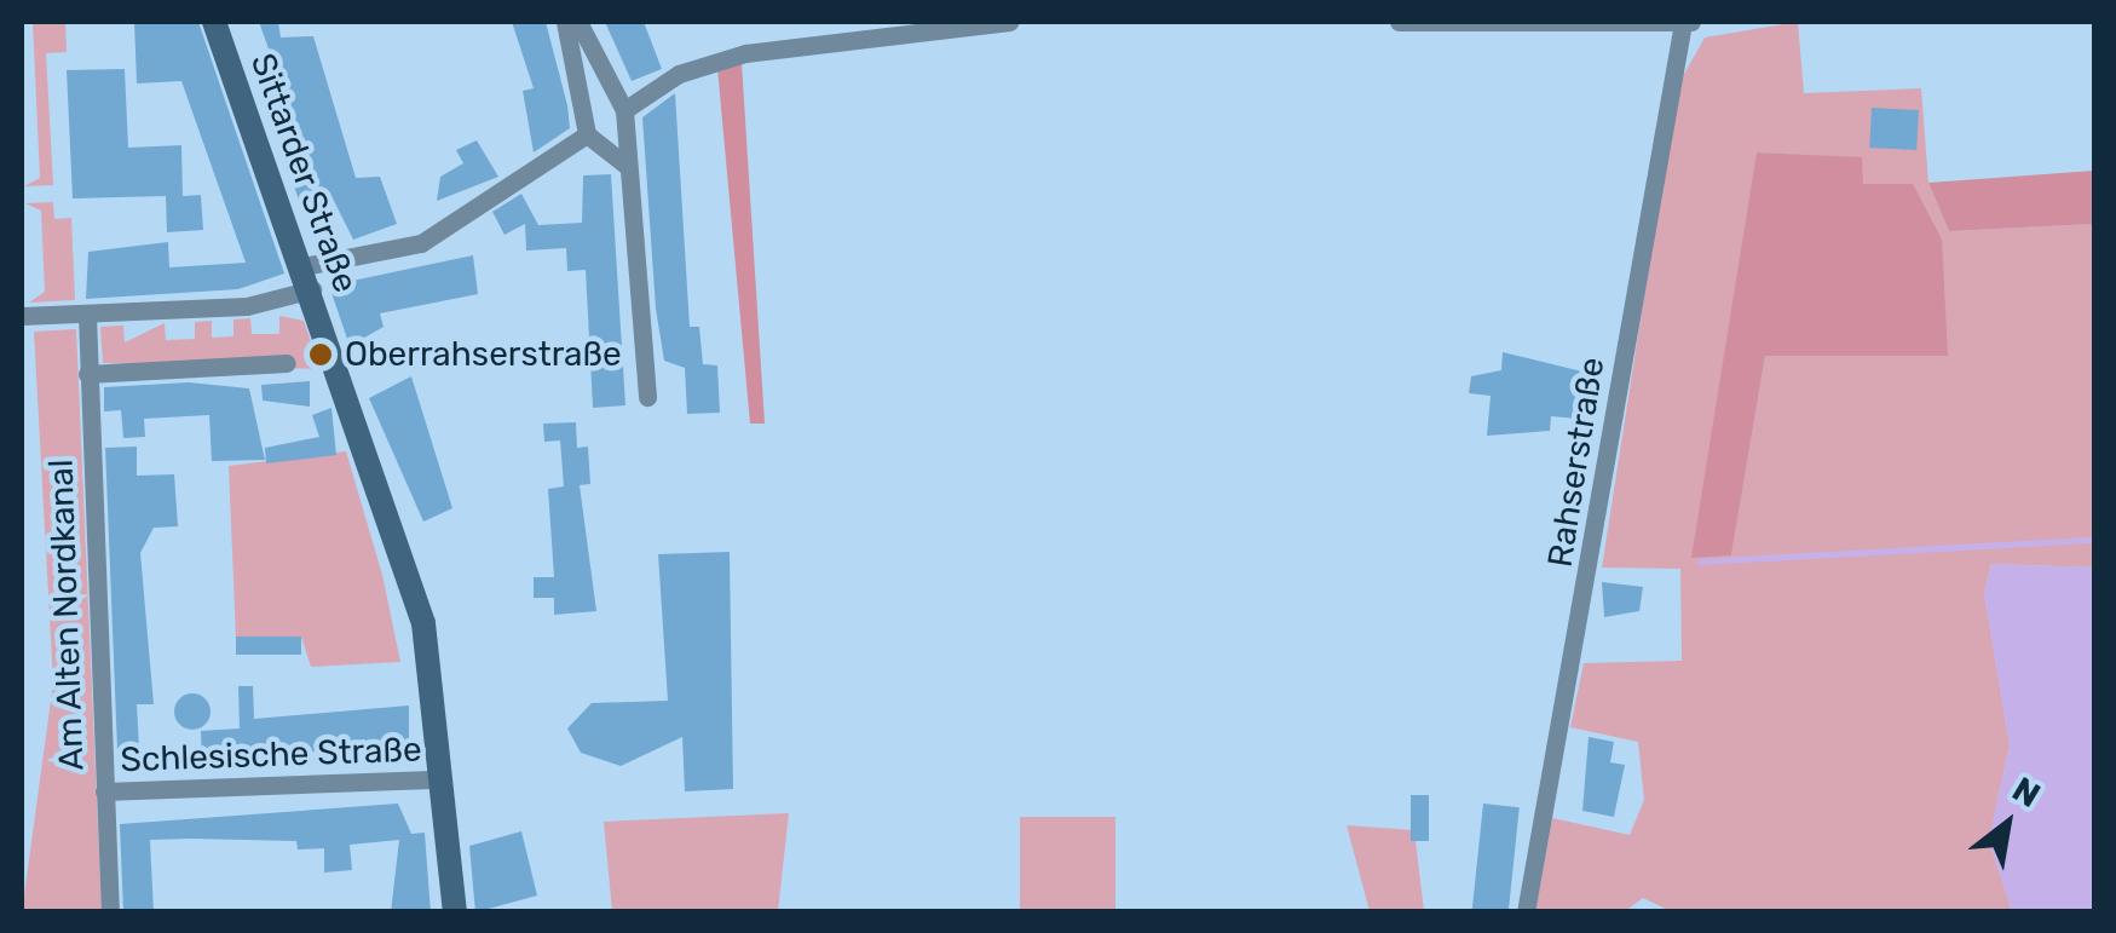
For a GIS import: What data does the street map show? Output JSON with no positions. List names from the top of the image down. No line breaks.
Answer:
{"streets":{"street":["Sittarder Straße","Rahserstraße","Am Alten Nordkanal","Schlesische Straße"]},"crossings":[["Sittarder Straße","Schlesische Straße"],["Am Alten Nordkanal","Schlesische Straße"]],"places":["Oberrahserstraße"],"north":"top right"}
